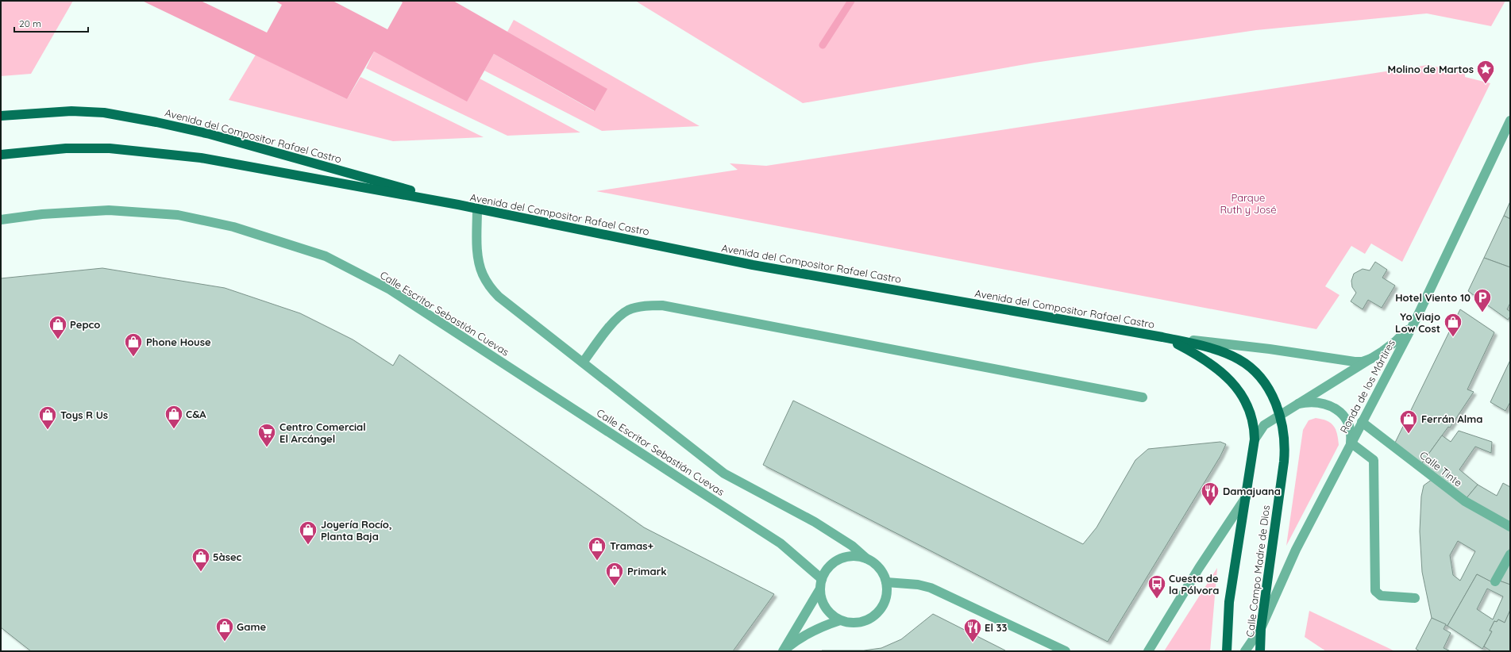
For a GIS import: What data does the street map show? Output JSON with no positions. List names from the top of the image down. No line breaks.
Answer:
{"streets":{"main road":["Avenida del Compositor Rafael Castro","Calle Campo Madre de Dios"],"street":["Calle Escritor Sebastián Cuevas","Ronda de los Mártires","Calle Tinte"]},"crossings":[["Avenida del Compositor Rafael Castro","Calle Escritor Sebastián Cuevas"],["Avenida del Compositor Rafael Castro","Calle Campo Madre de Dios"],["Ronda de los Mártires","Calle Tinte"],["Ronda de los Mártires","Calle Campo Madre de Dios"]],"parks":["Parque Ruth y José"],"places":{"place":["Molino de Martos"],"parking":["Hotel Viento 10"],"shop":["Yo Viajo Low Cost","Pepco","Phone House","C&A","Toys R Us","Ferrán Alma","Joyería Rocío, Planta Baja","Tramas+","5àsec","Primark","Game"],"supermarket":["Centro Comercial El Arcángel"],"restaurant":["Damajuana","El 33"],"bus stop":["Cuesta de la Pólvora"]},"scale_bar":"20 m"}
